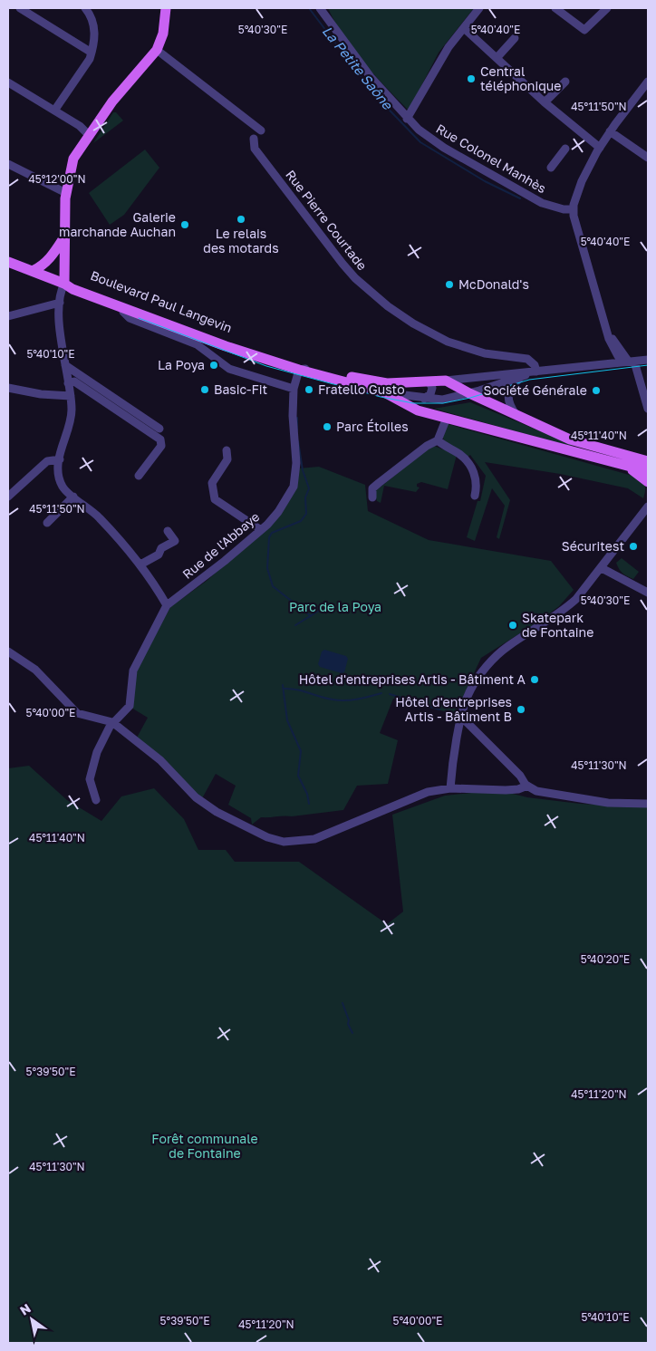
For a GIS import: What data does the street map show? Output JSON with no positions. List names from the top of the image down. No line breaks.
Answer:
{"streets":{"main road":["Boulevard Paul Langevin"],"street":["Rue Colonel Manhès","Rue Pierre Courtade","Rue de l'Abbaye"]},"crossings":[["Boulevard Paul Langevin","Rue de l'Abbaye"]],"water":["La Petite Saône"],"parks":["Parc de la Poya","Forêt communale de Fontaine"],"places":["Central téléphonique","Le relais des motards","Galerie marchande Auchan","McDonald's","La Poya","Basic-Fit","Fratello Gusto","Société Générale","Parc Étoiles","Sécuritest","Skatepark de Fontaine","Hôtel d'entreprises Artis - Bâtiment A","Hôtel d'entreprises Artis - Bâtiment B"],"north":"top left","coordinates":["5°40'30\"E","5°40'40\"E","45°11'50\"N","45°12'00\"N","5°40'10\"E","45°11'40\"N","5°40'00\"E","45°11'30\"N","5°40'20\"E","5°39'50\"E","45°11'20\"N"]}
